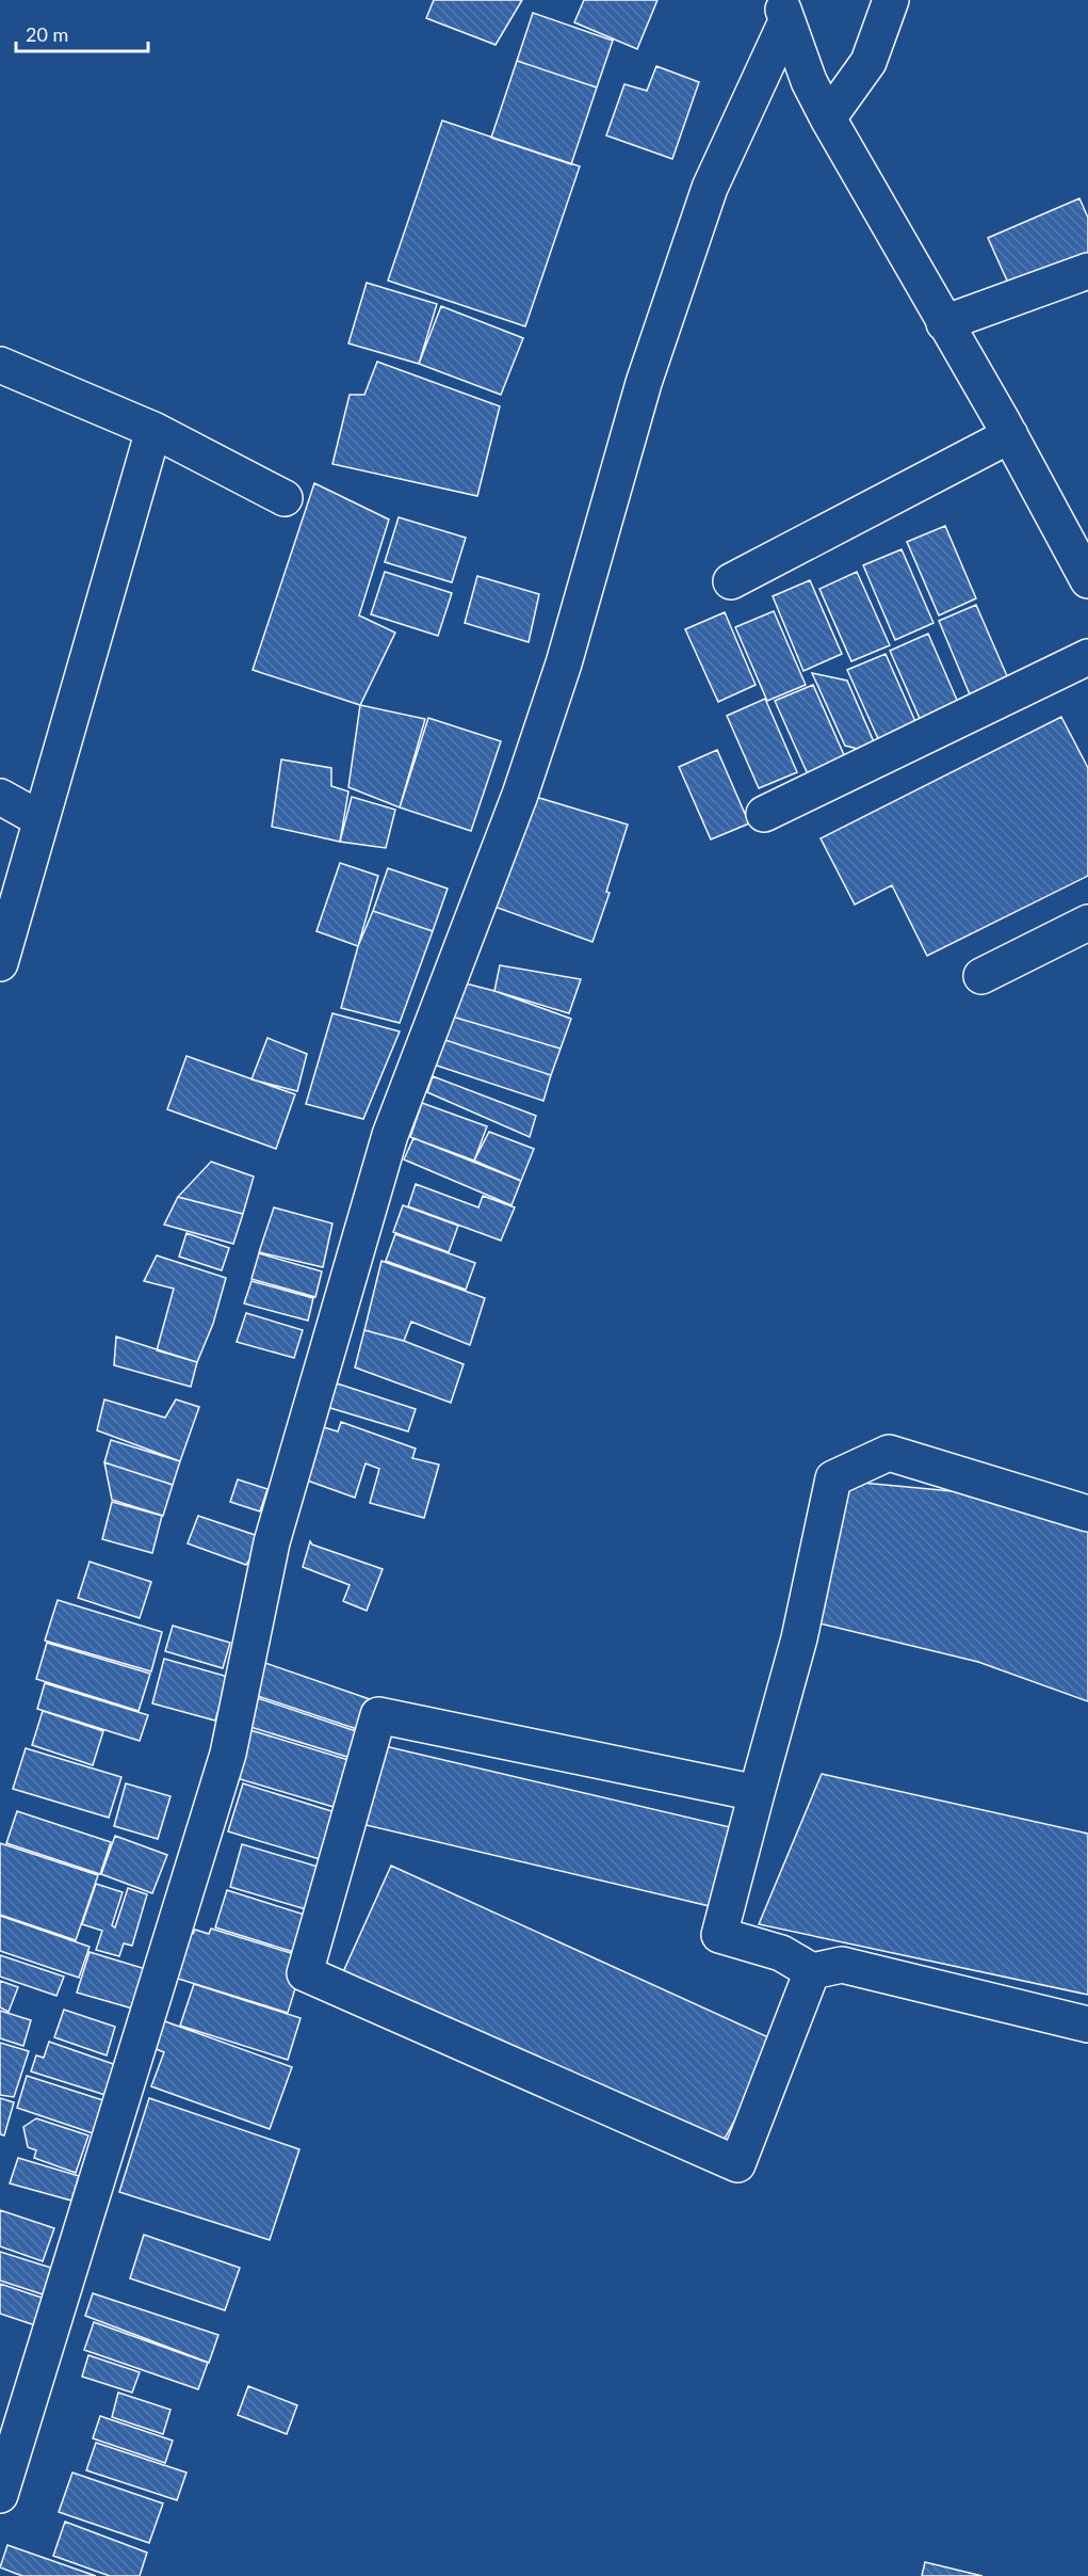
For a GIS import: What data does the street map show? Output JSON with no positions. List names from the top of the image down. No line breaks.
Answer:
{"scale_bar":"20 m"}
